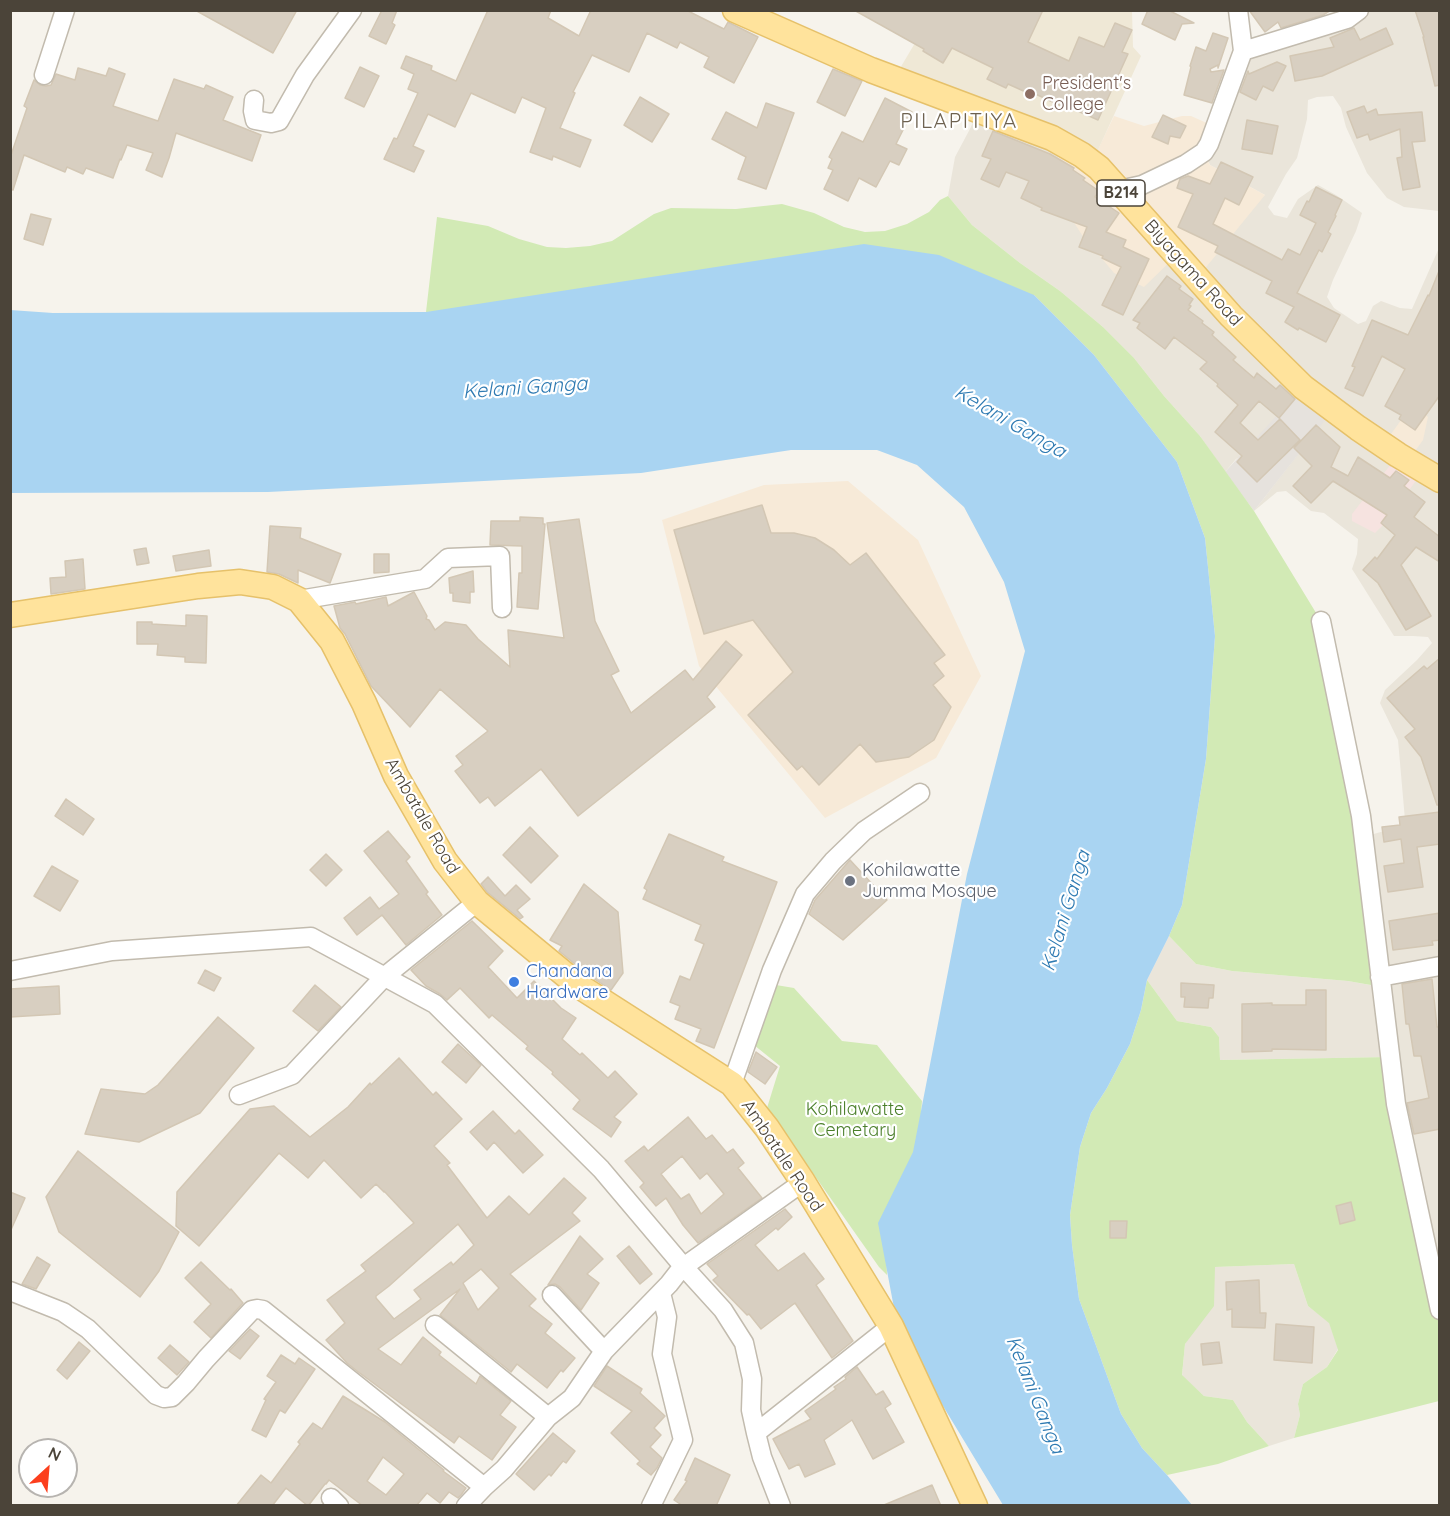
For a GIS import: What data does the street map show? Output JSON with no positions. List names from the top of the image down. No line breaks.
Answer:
{"streets":{"main road":["B214","Biyagama Road","Ambatale Road"]},"districts":["PILAPITIYA"],"water":["Kelani Ganga"],"parks":["Kohilawatte Cemetary"],"places":["President's College","Kohilawatte Jumma Mosque","Chandana Hardware"],"north":"top right"}
